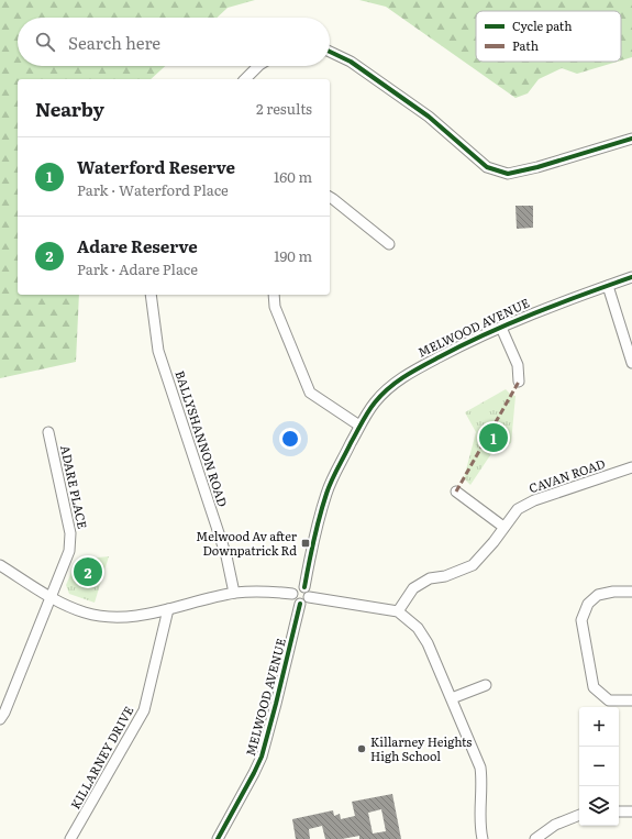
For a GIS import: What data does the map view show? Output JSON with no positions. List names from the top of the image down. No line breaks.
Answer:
{"streets":{"street":["MELWOOD AVENUE","BALLYSHANNON ROAD","CAVAN ROAD","ADARE PLACE","KILLARNEY DRIVE"]},"places":{"transit":["Melwood Av after Downpatrick Rd"],"other":["Killarney Heights High School"]},"legend":["Cycle path","Path"],"page":{"search":"Search here","heading":["Nearby","2 results"],"list":[{"mark":"1","name":"Waterford Reserve","note":"Park · Waterford Place","value":"160 m"},{"mark":"2","name":"Adare Reserve","note":"Park · Adare Place","value":"190 m"}],"pins":["1","2"],"map_buttons":["+","−"]}}
